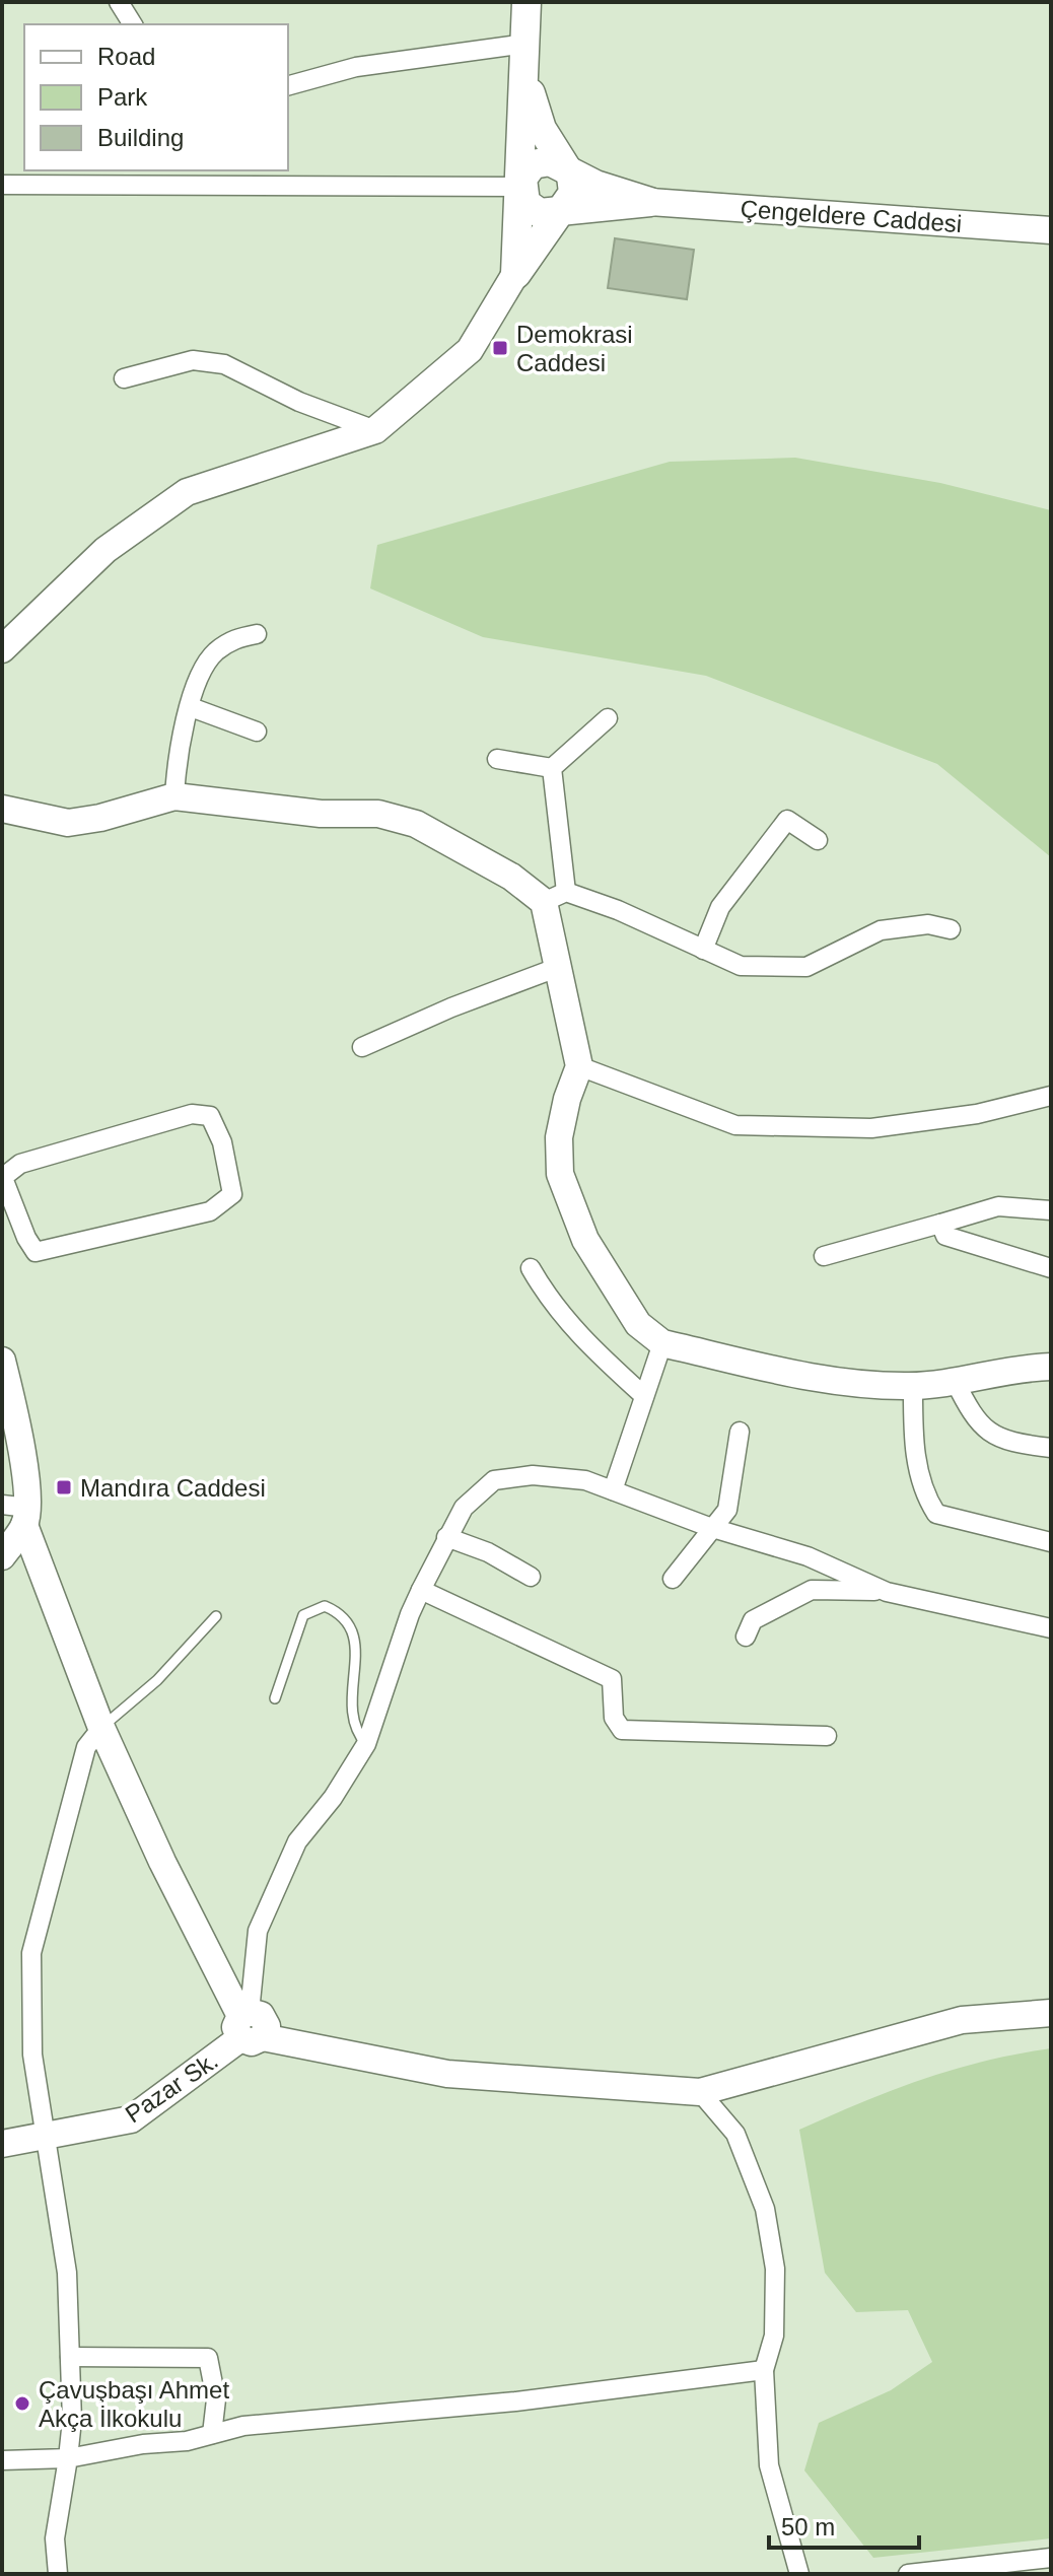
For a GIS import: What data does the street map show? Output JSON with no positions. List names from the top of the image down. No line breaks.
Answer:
{"streets":{"street":["Çengeldere Caddesi","Pazar Sk."]},"places":{"transit":["Demokrasi Caddesi","Mandıra Caddesi"],"other":["Çavuşbaşı Ahmet Akça İlkokulu"]},"legend":["Road","Park","Building"],"scale_bar":"50 m"}
